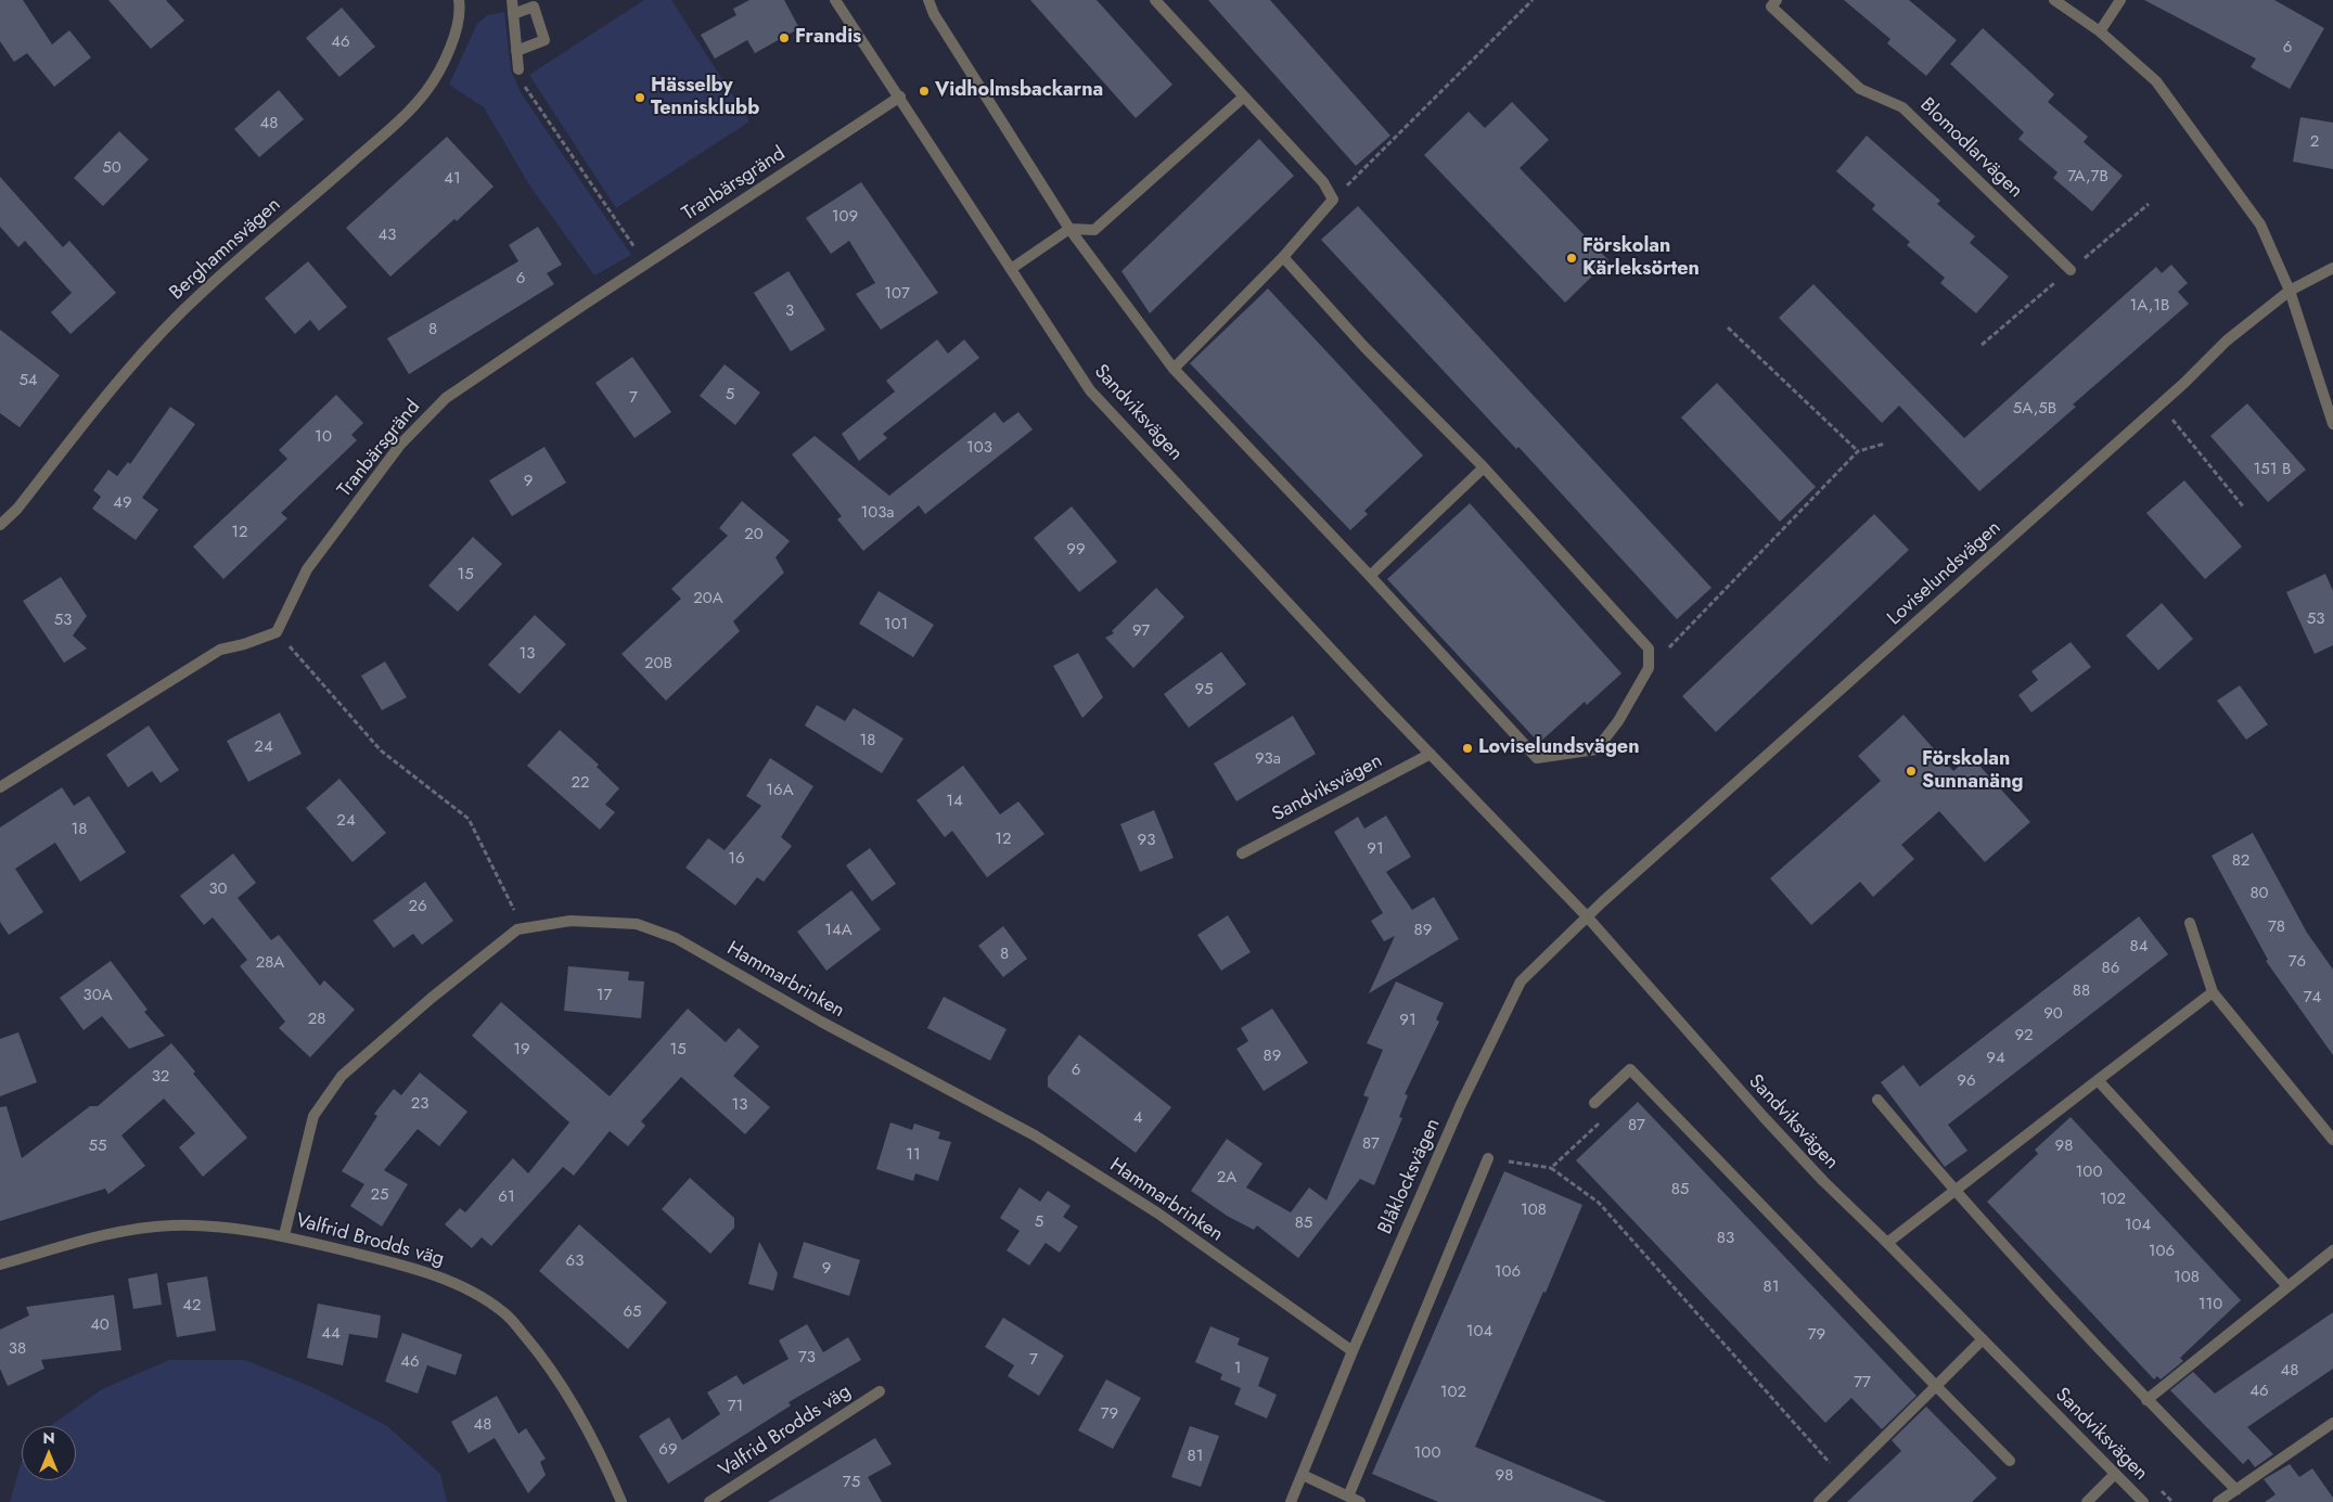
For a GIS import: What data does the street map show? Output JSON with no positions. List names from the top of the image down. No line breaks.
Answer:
{"streets":{"street":["Blomodlarvägen","Tranbärsgränd","Berghamnsvägen","Sandviksvägen","Loviselundsvägen","Hammarbrinken","Blåklocksvägen","Valfrid Brodds väg"]},"crossings":[["Tranbärsgränd","Sandviksvägen"],["Sandviksvägen","Loviselundsvägen"],["Sandviksvägen","Blåklocksvägen"],["Loviselundsvägen","Blåklocksvägen"],["Hammarbrinken","Blåklocksvägen"],["Hammarbrinken","Valfrid Brodds väg"]],"places":["Frandis","Vidholmsbackarna","Hässelby Tennisklubb","Förskolan Kärleksörten","Loviselundsvägen","Förskolan Sunnanäng"],"house_numbers":["46","6","48","2","50","7A,7B","41","109","43","6","107","1A,1B","3","8","54","5","7","5A,5B","10","103","151 B","9","49","103a","12","20","99","15","20A","53","53","101","97","13","20B","95","18","24","93a","22","16A","14","24","18","12","93","91","16","82","30","80","26","78","14A","89","84","8","76","28A","86","88","30A","17","74","90","28","91","92","19","15","89","94","6","32","96","23","13","4","87","87","55","98","11","100","2A","85","25","61","102","108","5","85","104","83","106","63","9","106","108","81","110","42","65","40","104","44","79","38","73","7","46","1","48","77","46","102","71","79","48","69","100","81","98","75"],"north":"top"}
